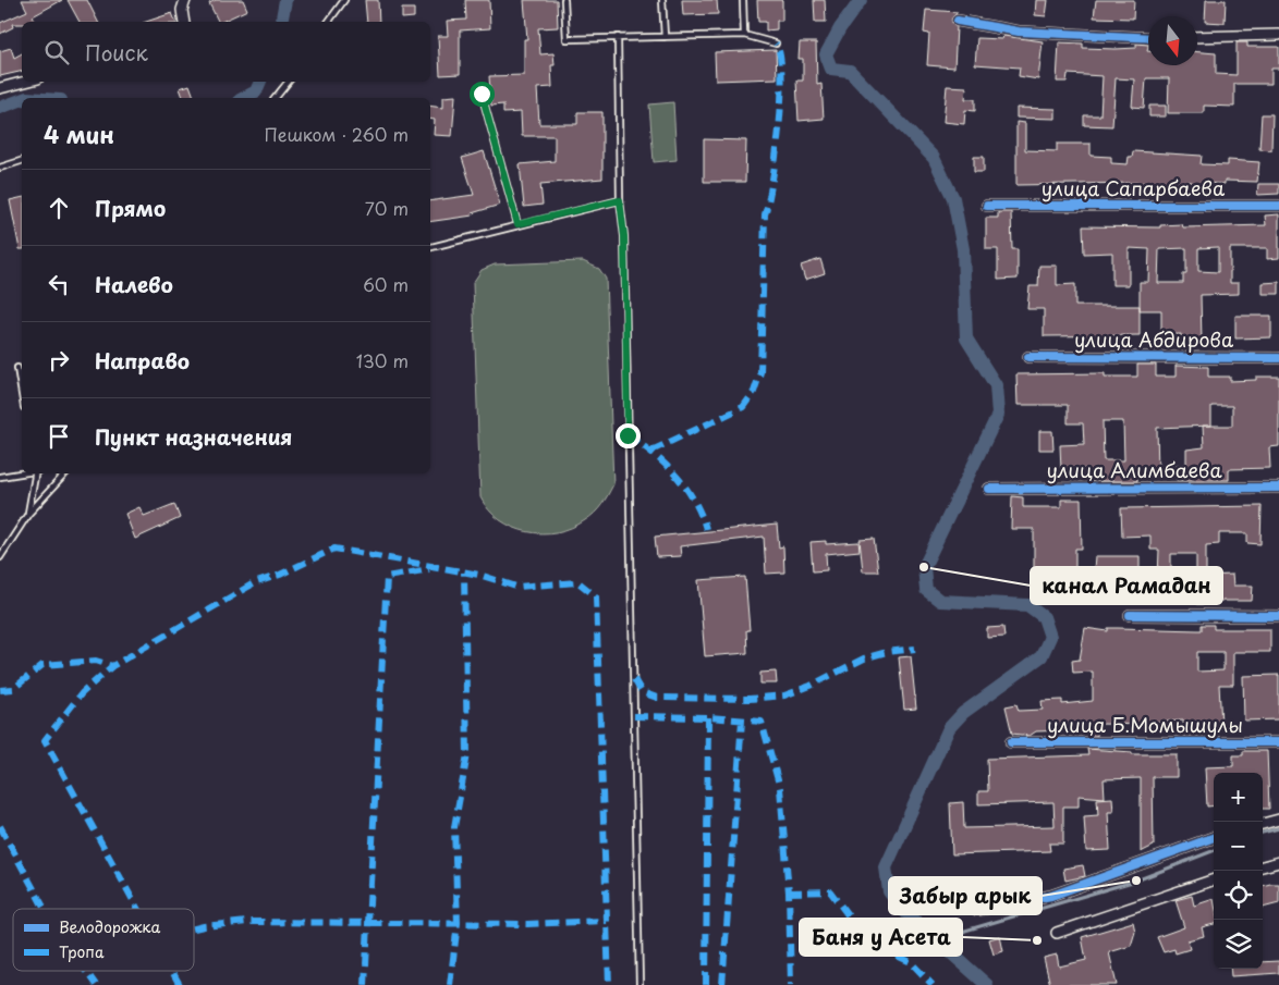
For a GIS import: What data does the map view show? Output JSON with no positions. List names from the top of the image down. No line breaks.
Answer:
{"streets":{"street":["улица Сапарбаева","улица Абдирова","улица Алимбаева","улица Б.Момышулы"]},"places":["канал Рамадан","Забыр арык","Баня у Асета"],"legend":["Велодорожка","Тропа"],"north":"bottom","page":{"search":"Поиск","heading":["4 мин","Пешком · 260 m"],"list":[["Прямо","70 m"],["Налево","60 m"],["Направо","130 m"],"Пункт назначения"],"map_buttons":["+","−"]}}
